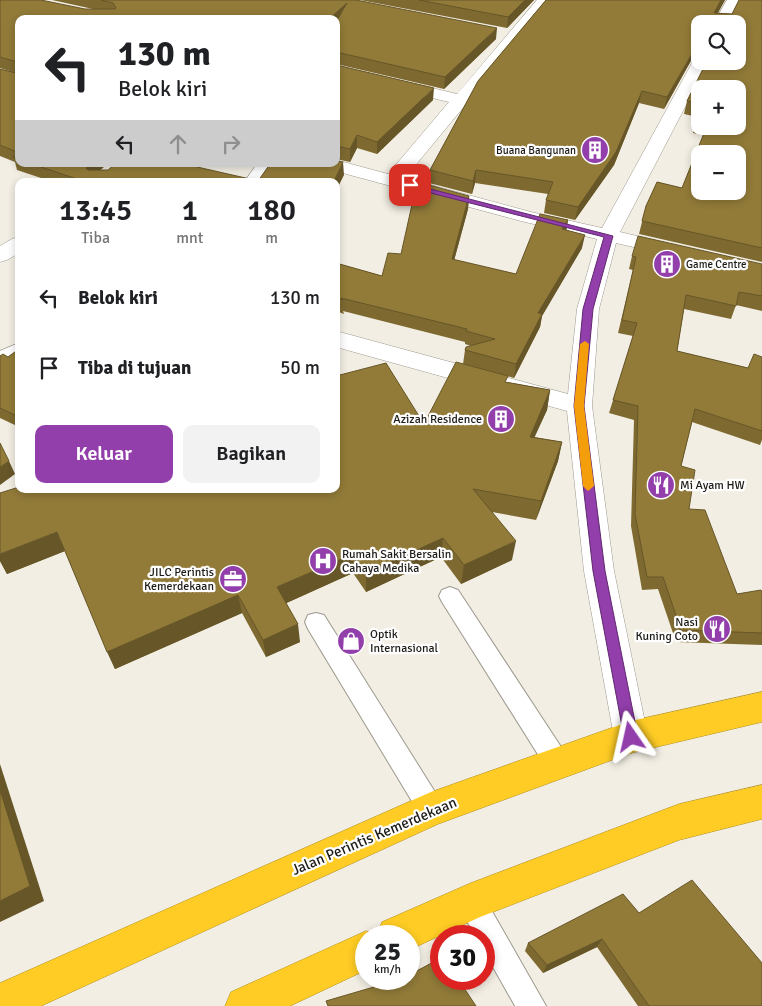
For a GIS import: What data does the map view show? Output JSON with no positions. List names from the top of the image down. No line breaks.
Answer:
{"streets":{"highway":["Jalan Perintis Kemerdekaan"]},"places":{"building":["Buana Bangunan","Game Centre","Azizah Residence"],"restaurant":["Mi Ayam HW","Nasi Kuning Coto"],"hospital":["Rumah Sakit Bersalin Cahaya Medika"],"office":["JILC Perintis Kemerdekaan"],"shop":["Optik Internasional"]},"page":{"map_buttons":["+","−"],"turn":["130 m","Belok kiri"],"eta":["13:45","Tiba","1","mnt","180","m"],"list":[{"name":"Belok kiri","value":"130 m"},{"name":"Tiba di tujuan","value":"50 m"}],"buttons":["Keluar","Bagikan"],"speed":"25 km/h","limit":"30"}}
